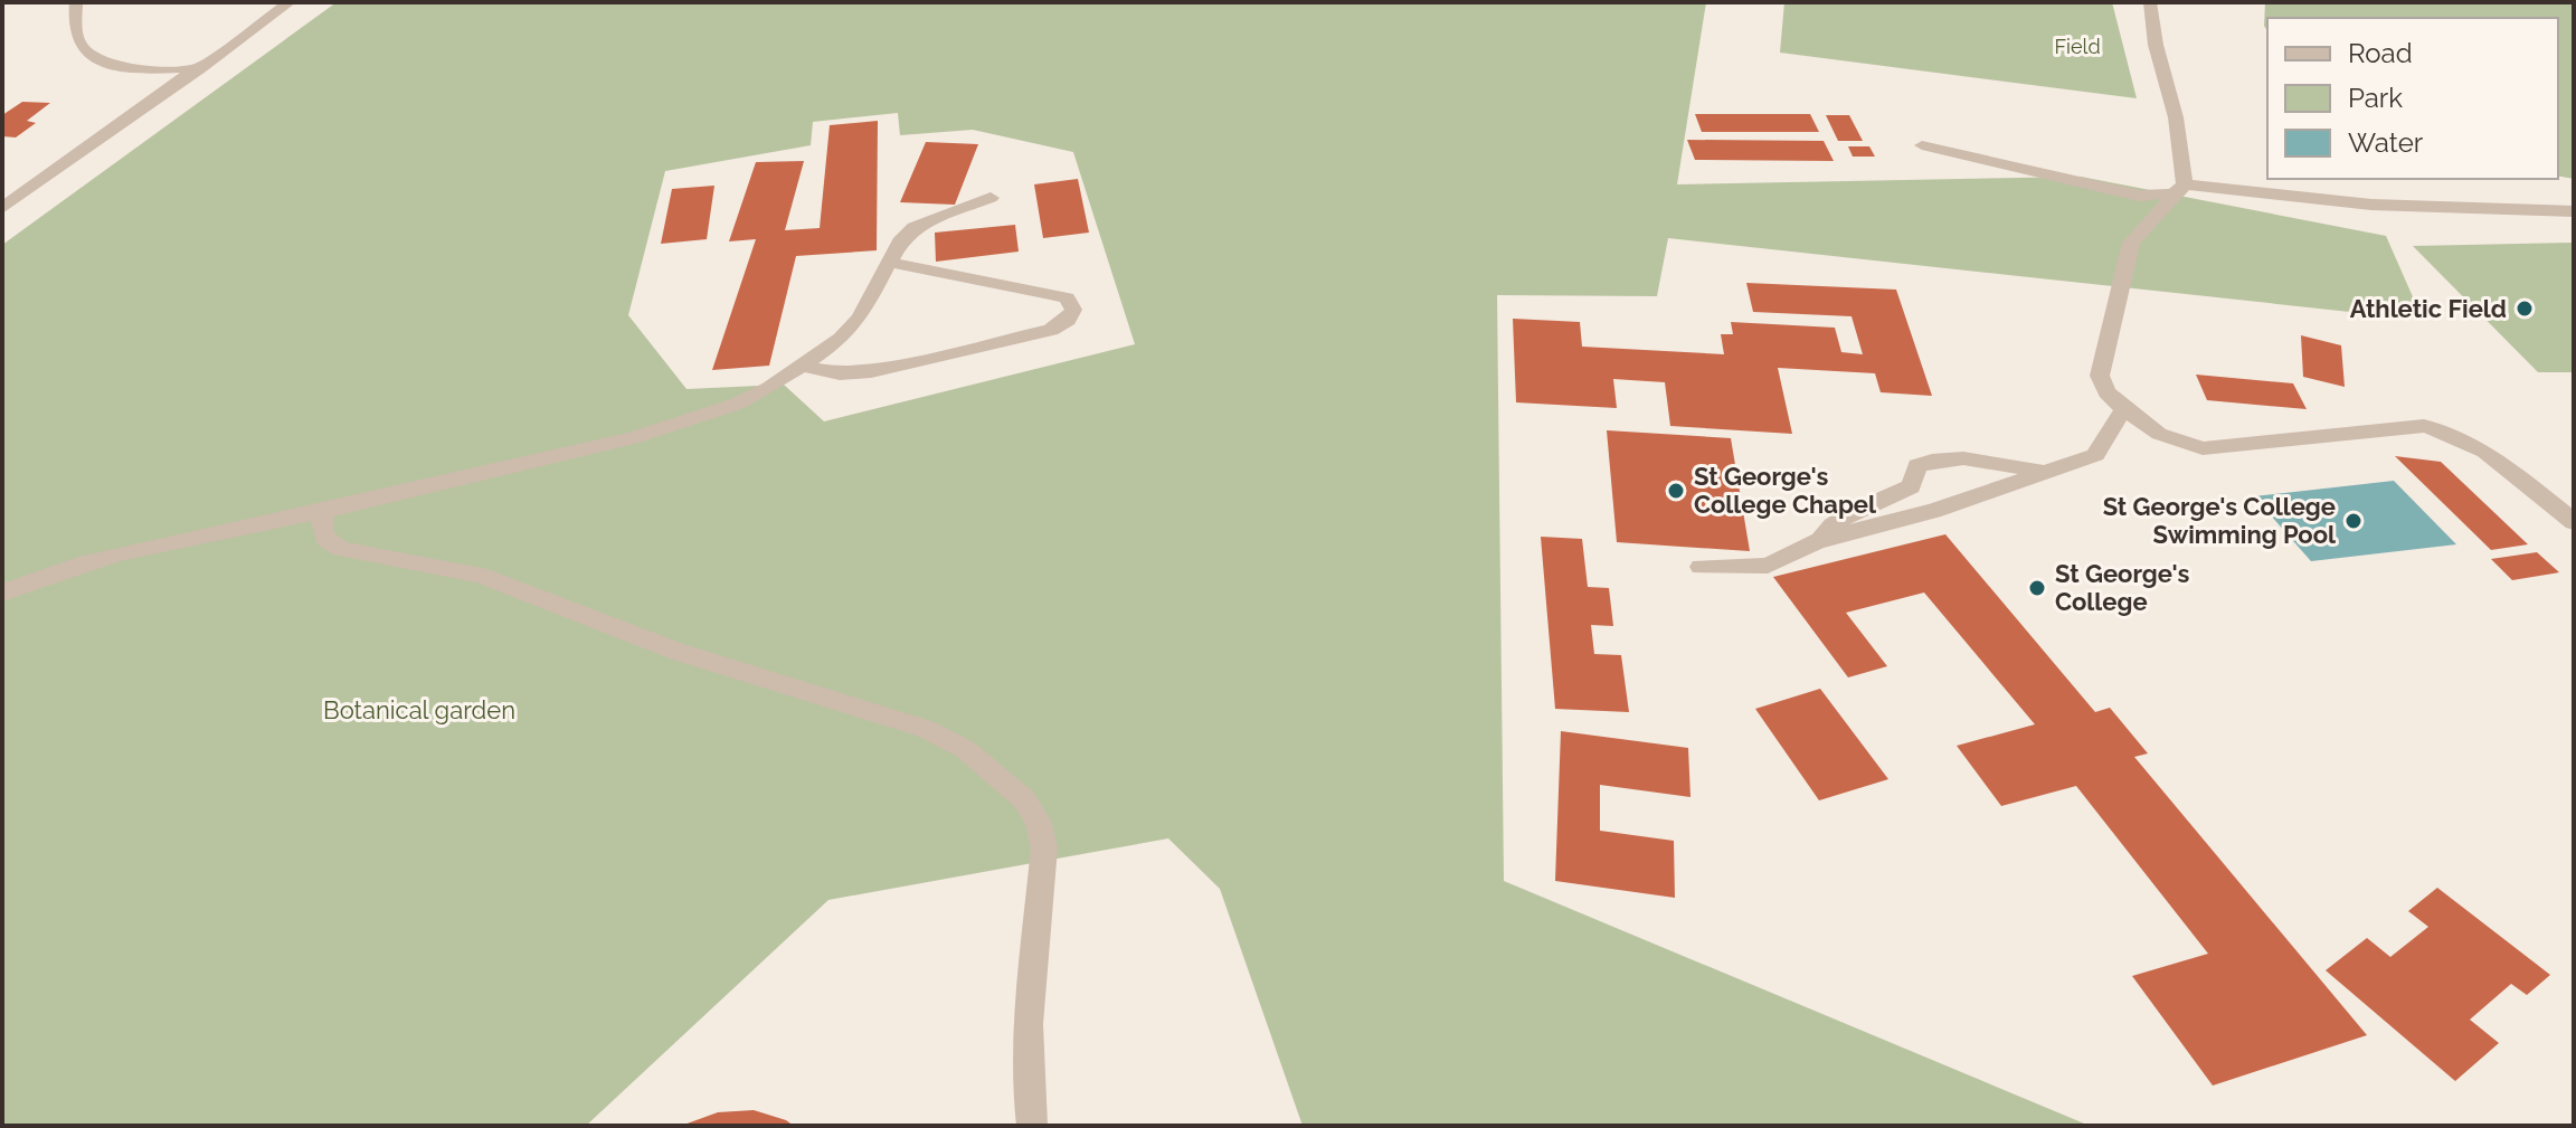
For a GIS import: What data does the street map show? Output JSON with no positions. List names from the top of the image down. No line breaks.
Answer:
{"parks":["Field","Botanical garden"],"places":["Athletic Field","St George's College Chapel","St George's College Swimming Pool","St George's College"],"legend":["Road","Park","Water"]}
